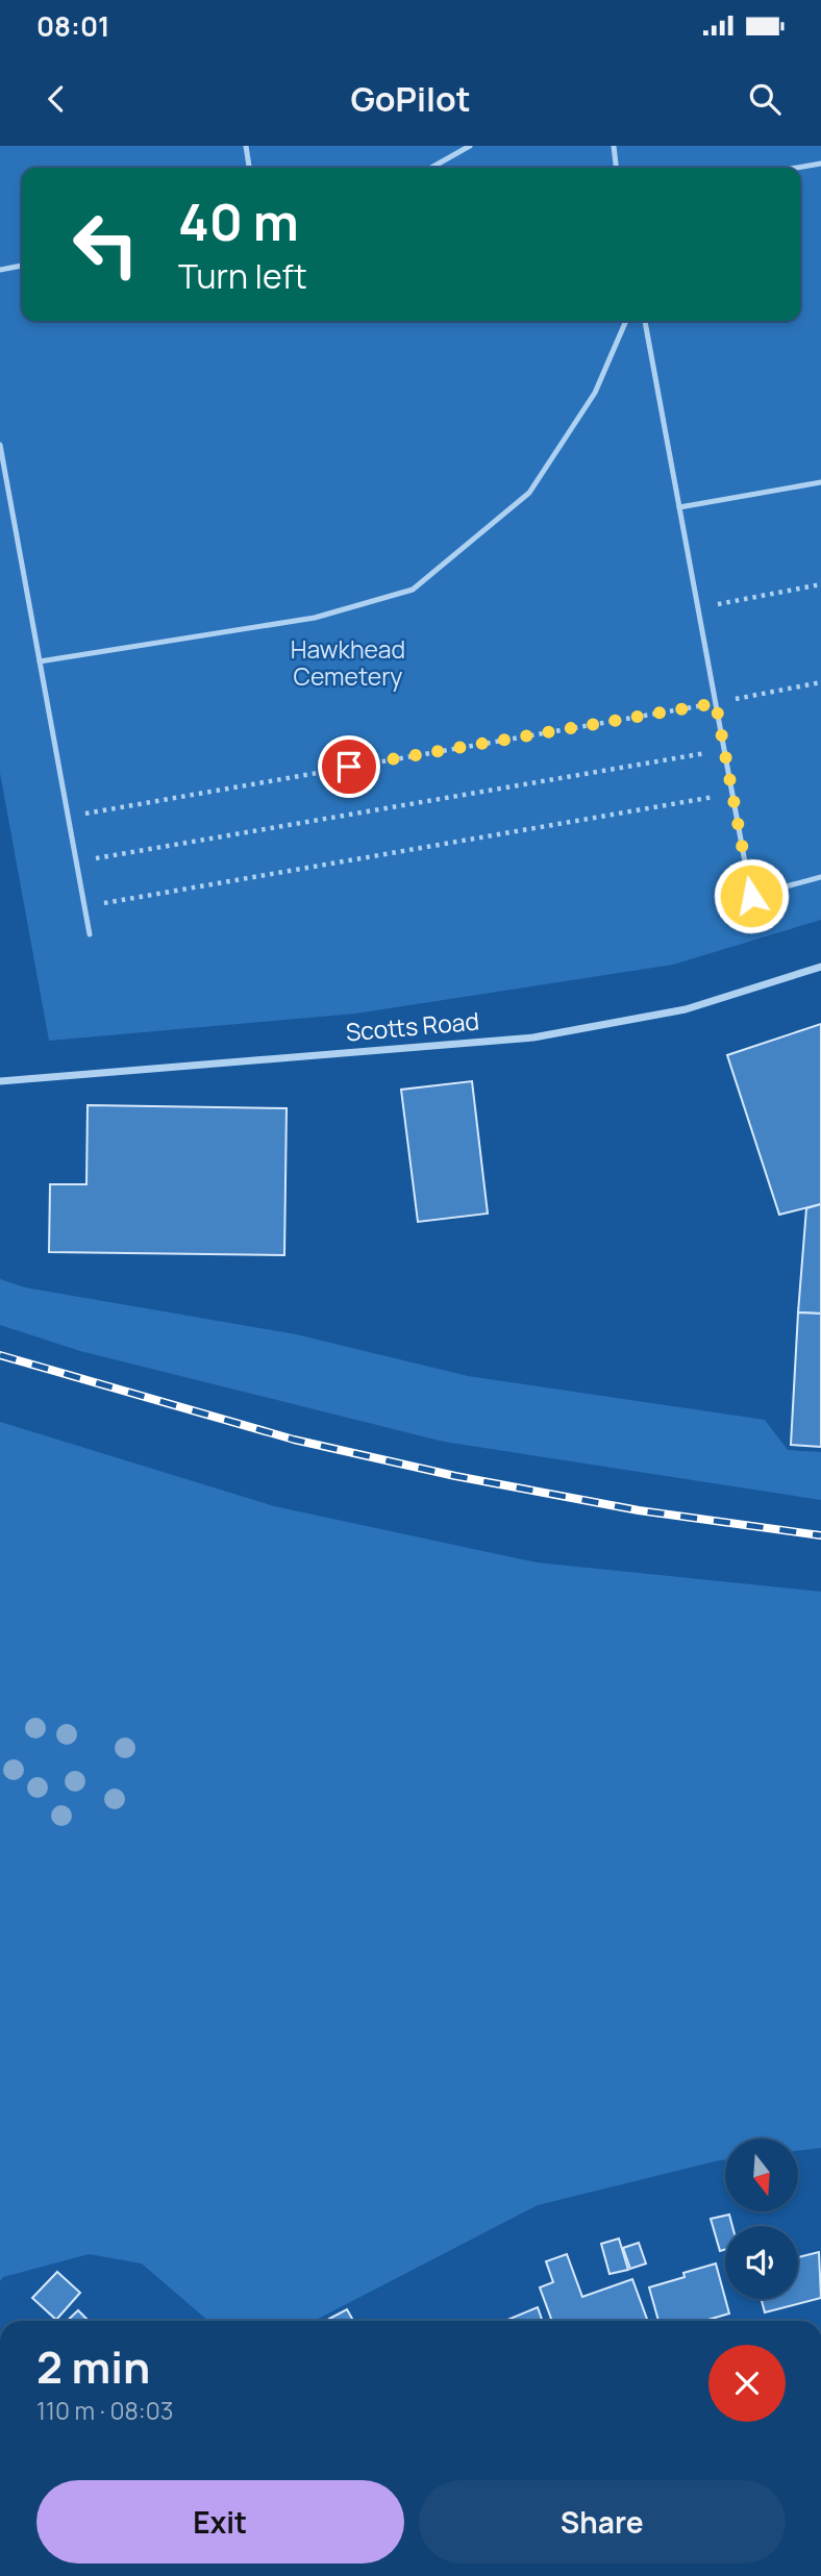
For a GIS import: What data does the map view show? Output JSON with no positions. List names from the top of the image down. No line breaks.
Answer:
{"streets":{"street":["Scotts Road"]},"parks":["Hawkhead Cemetery"],"north":"bottom","page":{"status":"08:01","header":"GoPilot","turn":["40 m","Turn left"],"heading":["2 min","110 m · 08:03"],"buttons":["Exit","Share"]}}
